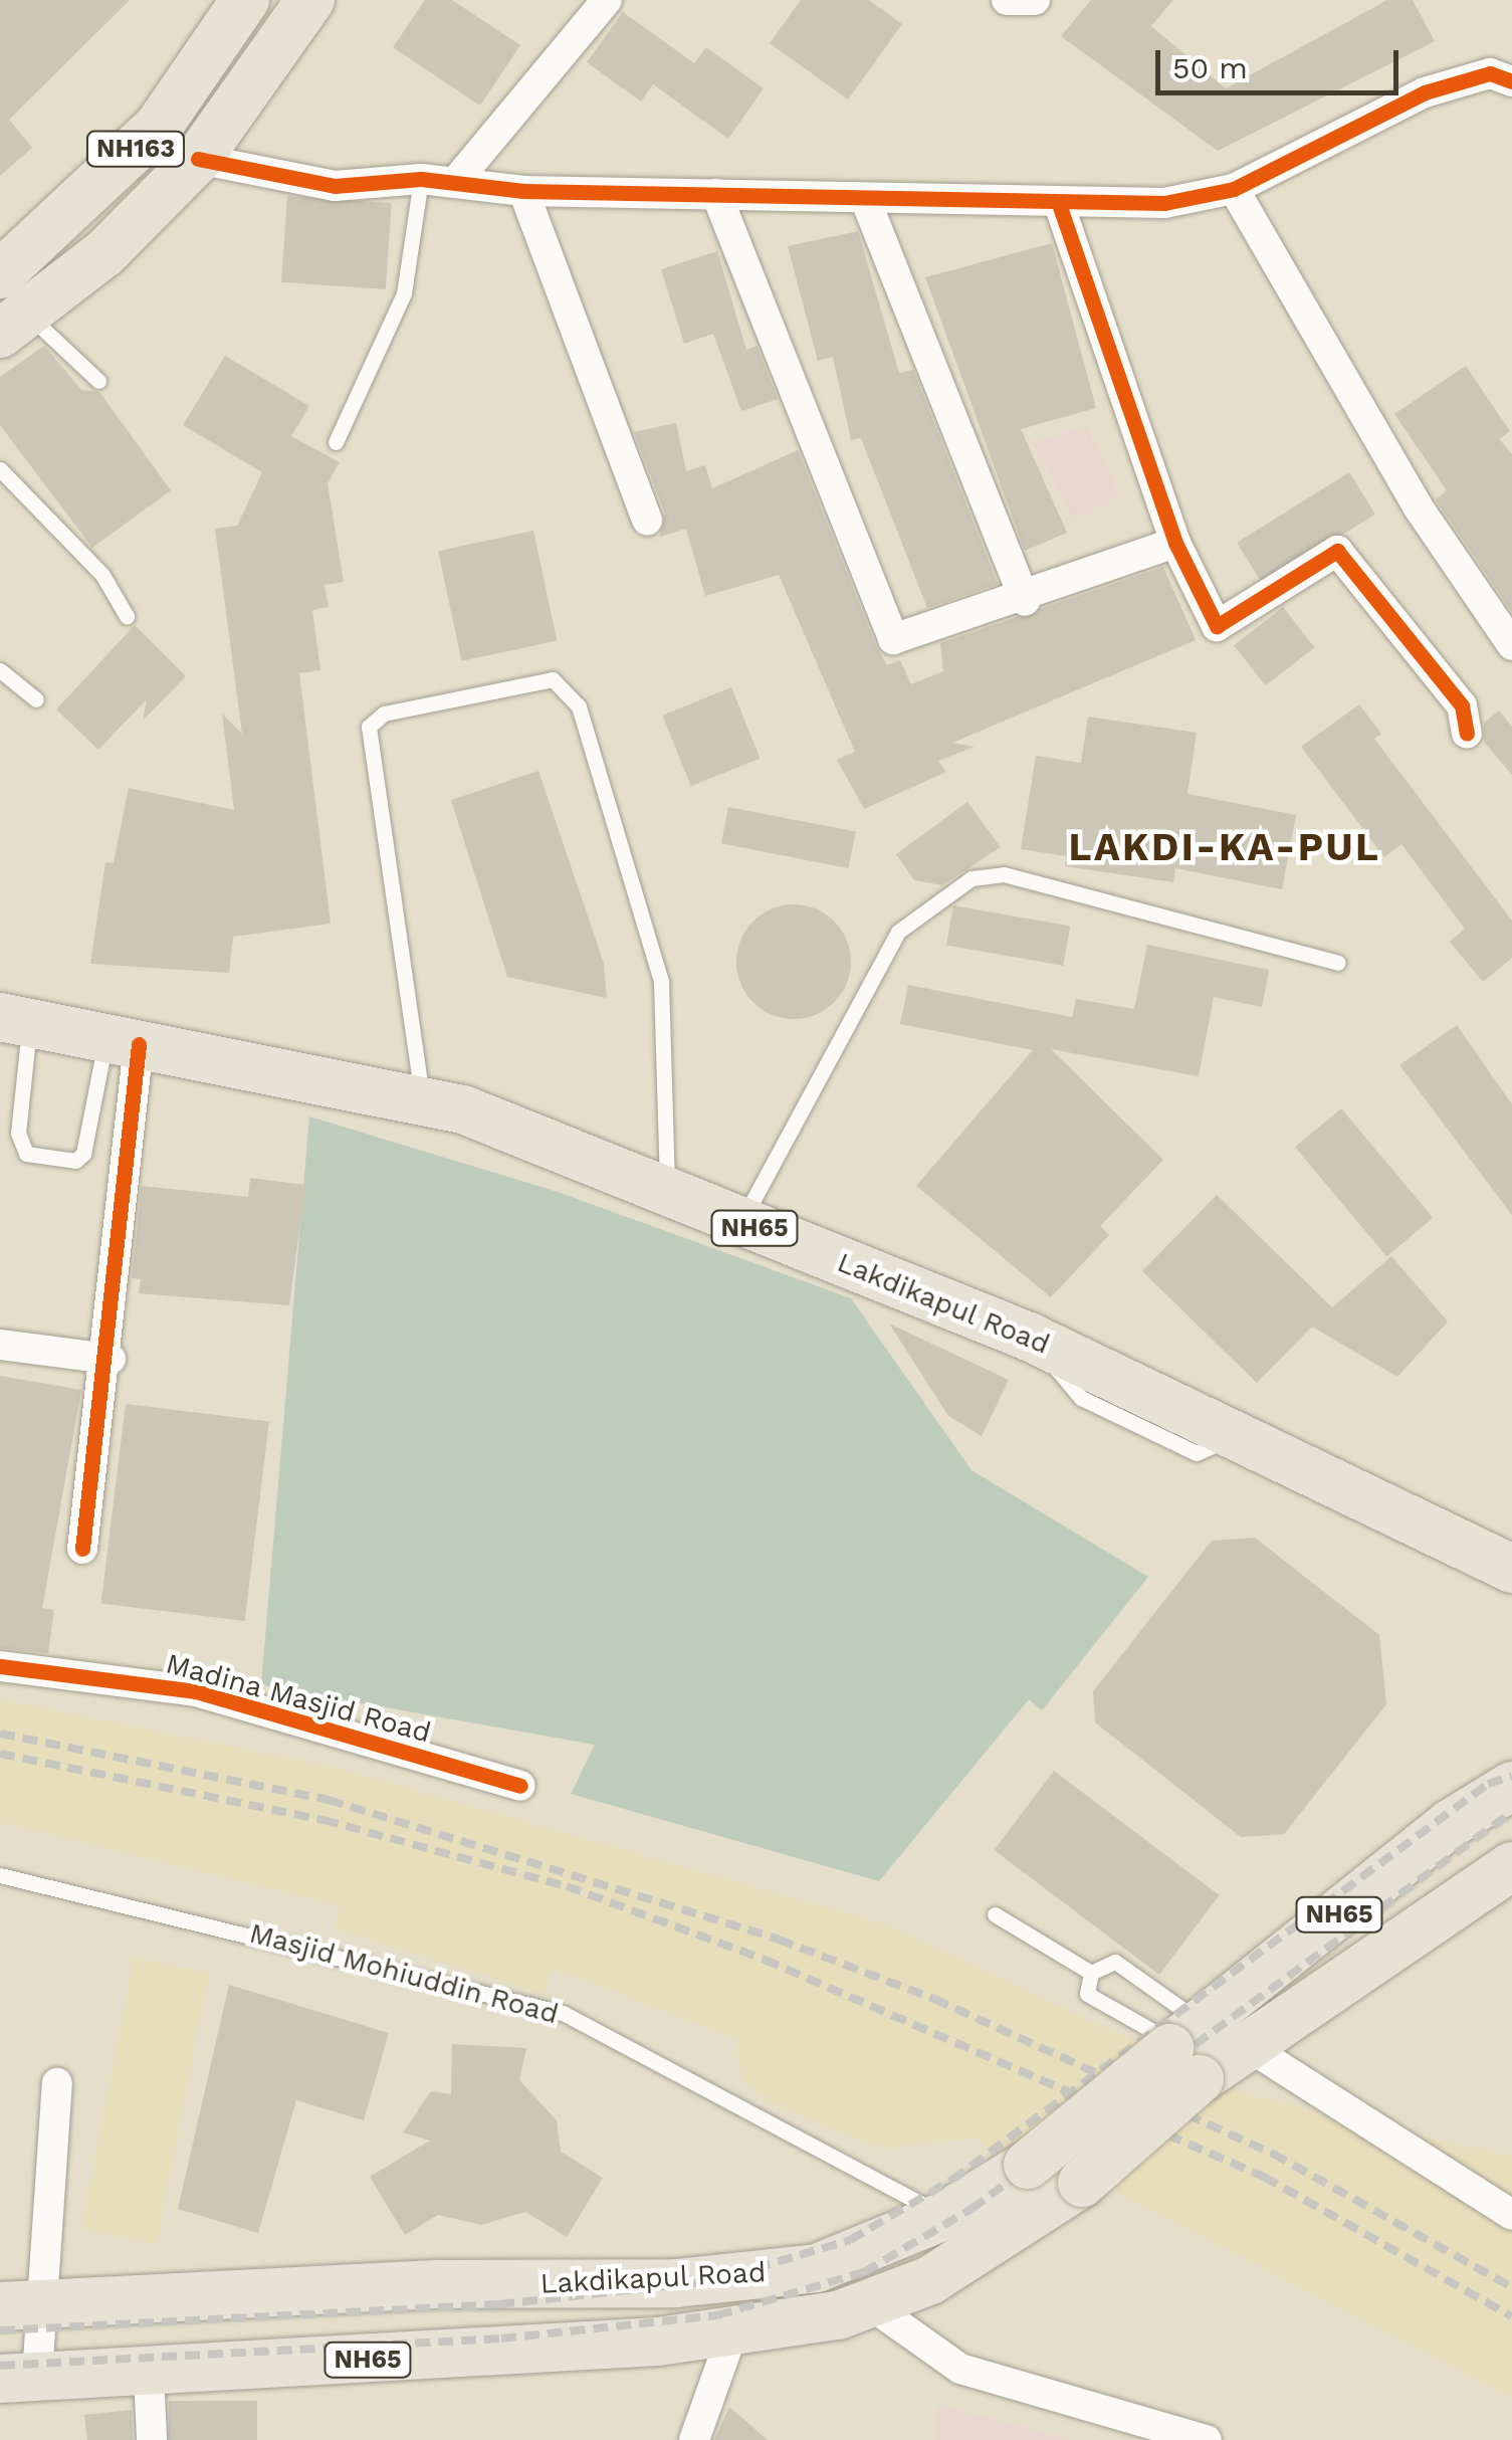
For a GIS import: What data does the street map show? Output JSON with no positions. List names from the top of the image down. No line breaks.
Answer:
{"streets":{"highway":["NH163","NH65","Lakdikapul Road"],"street":["Madina Masjid Road"],"lane":["Masjid Mohiuddin Road"]},"crossings":[["NH65","Lakdikapul Road"],["Lakdikapul Road","Masjid Mohiuddin Road"]],"districts":["LAKDI-KA-PUL"],"scale_bar":"50 m"}
